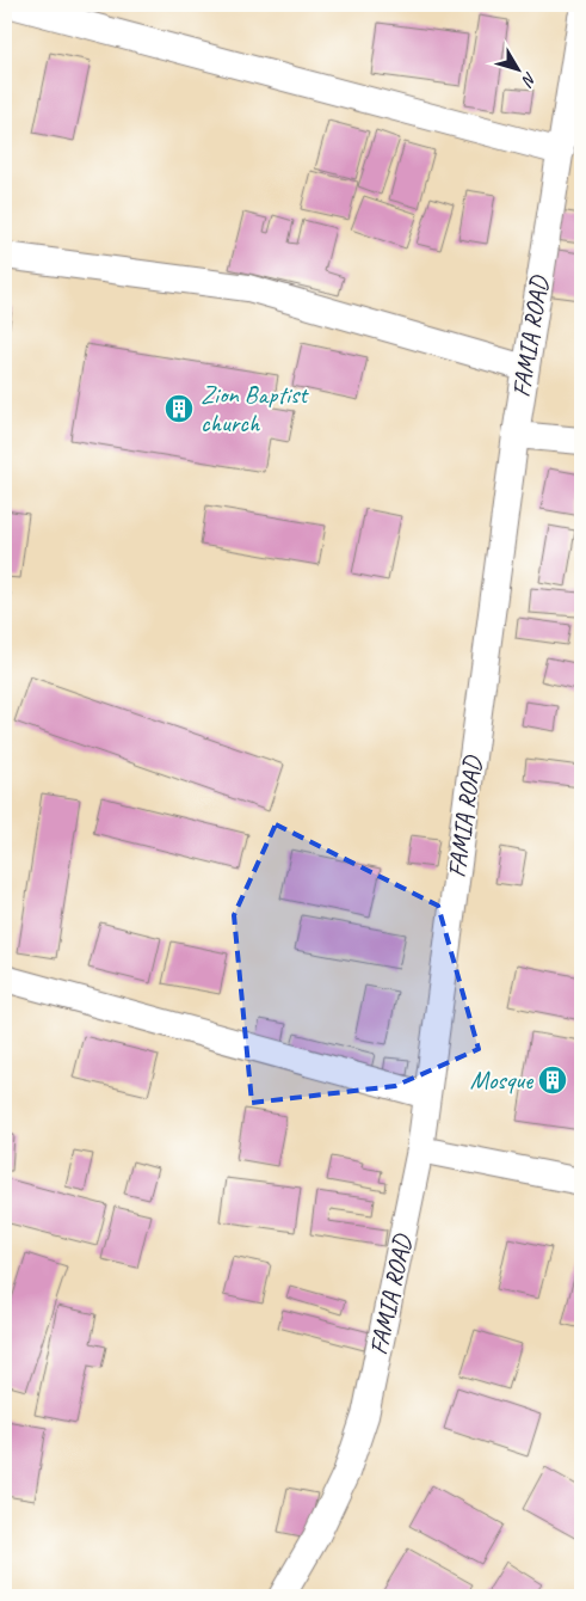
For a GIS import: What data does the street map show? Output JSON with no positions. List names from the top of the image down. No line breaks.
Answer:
{"streets":{"street":["FAMIA ROAD"]},"places":{"building":["Zion Baptist church","Mosque"]},"north":"bottom right"}
